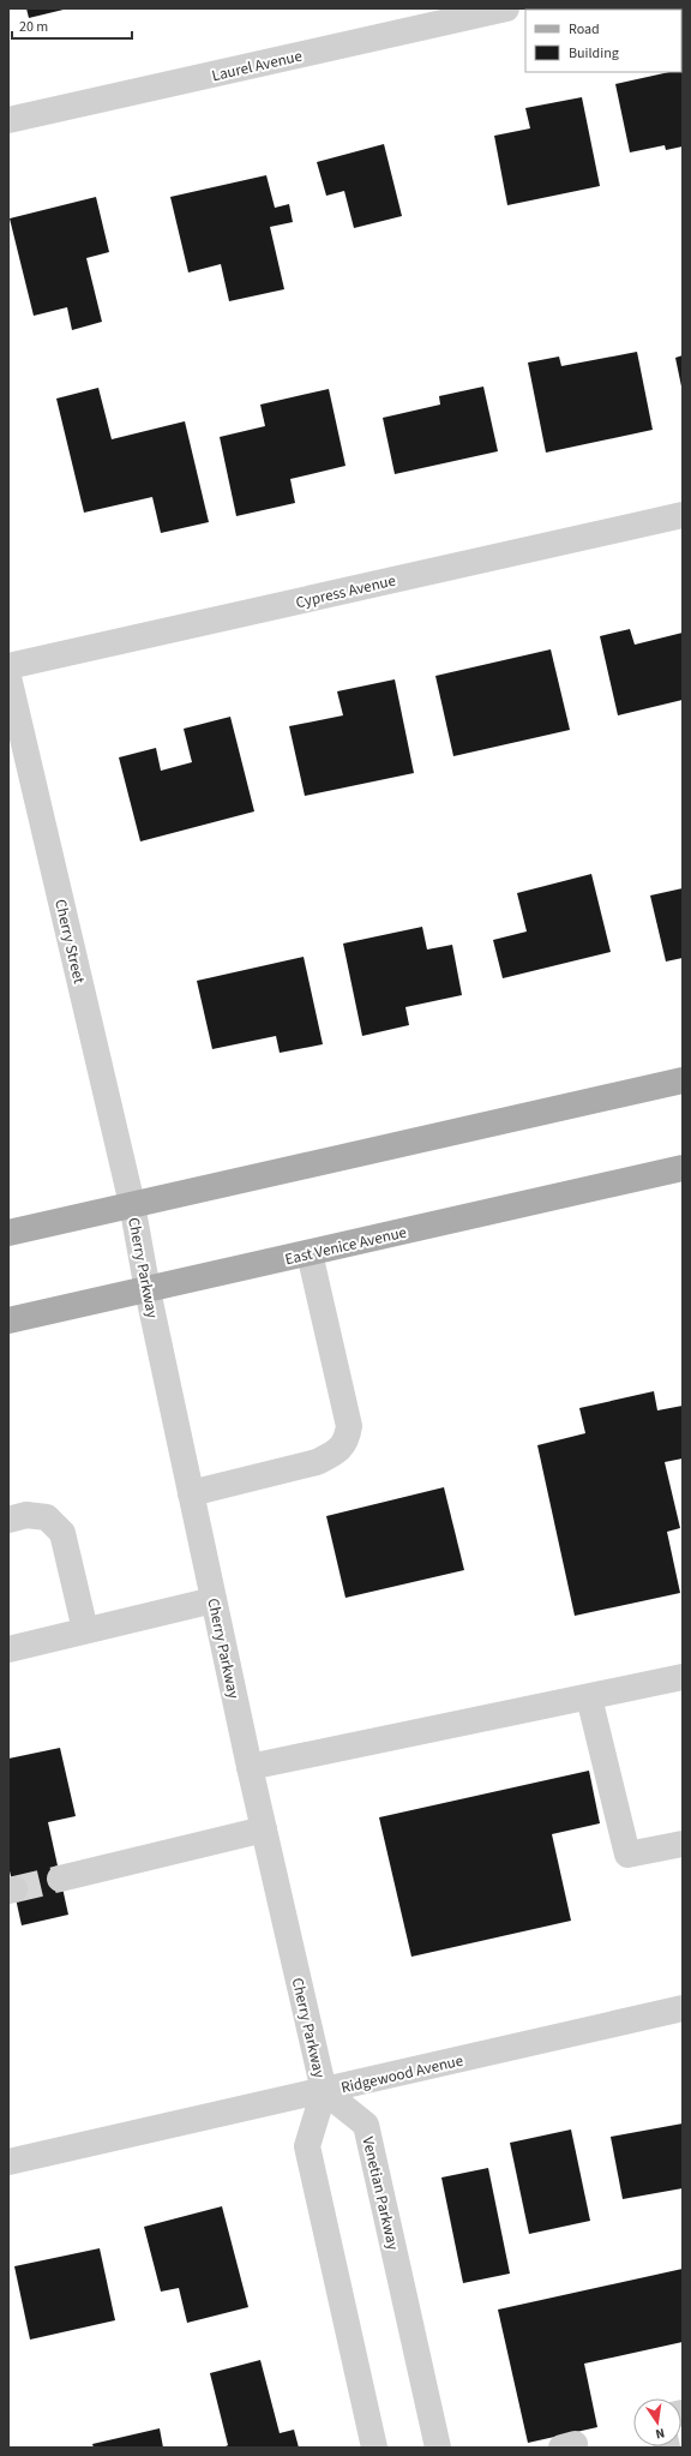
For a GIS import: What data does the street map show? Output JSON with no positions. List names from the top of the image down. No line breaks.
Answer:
{"streets":{"main road":["East Venice Avenue"],"street":["Laurel Avenue","Cypress Avenue","Cherry Street","Cherry Parkway","Ridgewood Avenue","Venetian Parkway"]},"crossings":[["Cherry Street","Cherry Parkway"],["East Venice Avenue","Cherry Parkway"],["Cherry Parkway","Ridgewood Avenue"],["Cherry Parkway","Venetian Parkway"],["Ridgewood Avenue","Venetian Parkway"]],"legend":["Road","Building"],"scale_bar":"20 m","north":"bottom"}
